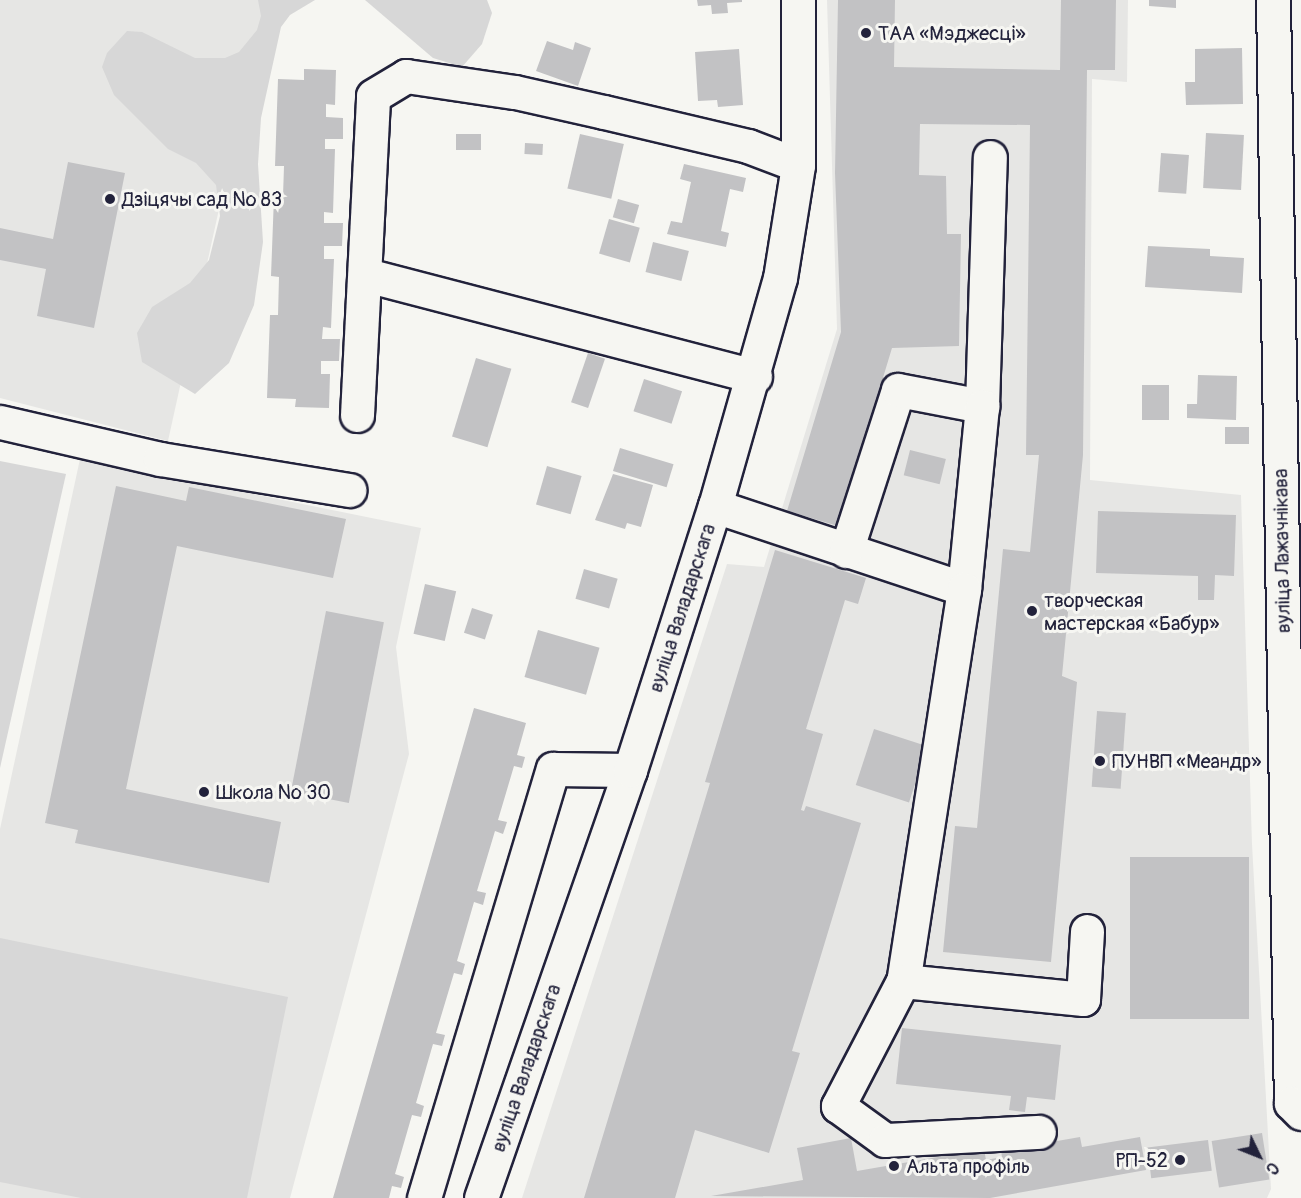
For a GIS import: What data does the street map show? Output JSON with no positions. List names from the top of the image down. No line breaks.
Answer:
{"streets":{"street":["вуліца Лажачнікава","вуліца Валадарскага"]},"places":["ТАА «Мэджесці»","Дзіцячы сад № 83","творческая мастерская «Бабур»","ПУНВП «Меандр»","Школа № 30","РП-52","Альта профіль"],"north":"bottom right"}
